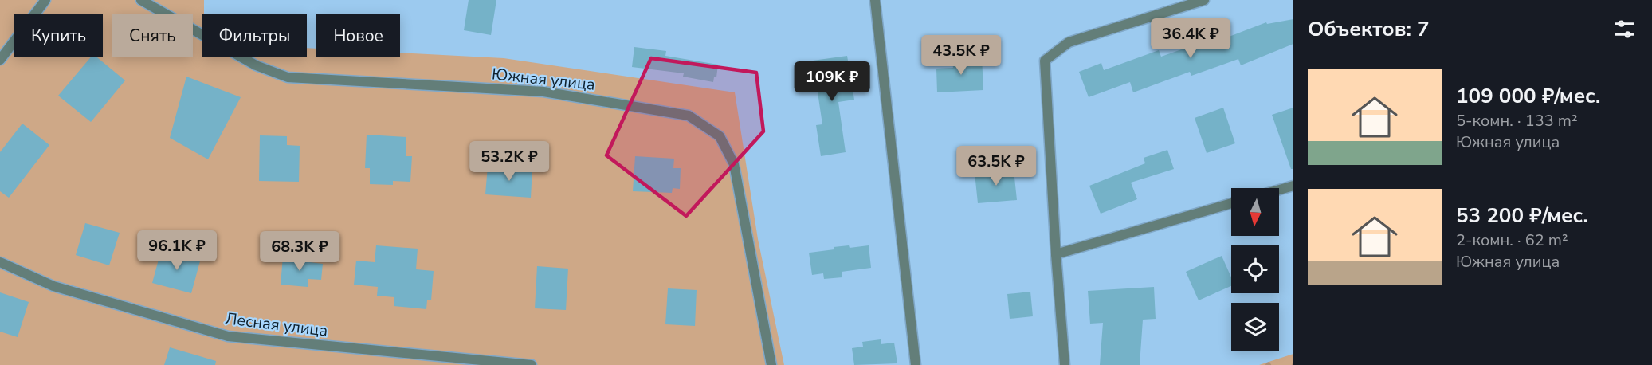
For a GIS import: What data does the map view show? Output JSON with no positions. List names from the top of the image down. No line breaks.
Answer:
{"streets":{"street":["Южная улица","Лесная улица"]},"north":"bottom","page":{"heading":"Объектов: 7","chip":["Купить","Снять","Фильтры","Новое"],"price":["36.4K ₽","43.5K ₽","109K ₽","53.2K ₽","63.5K ₽","96.1K ₽","68.3K ₽"],"list":[{"name":"109 000 ₽/мес.","note":"5-комн. · 133 m² · Южная улица"},{"name":"53 200 ₽/мес.","note":"2-комн. · 62 m² · Южная улица"}]}}
